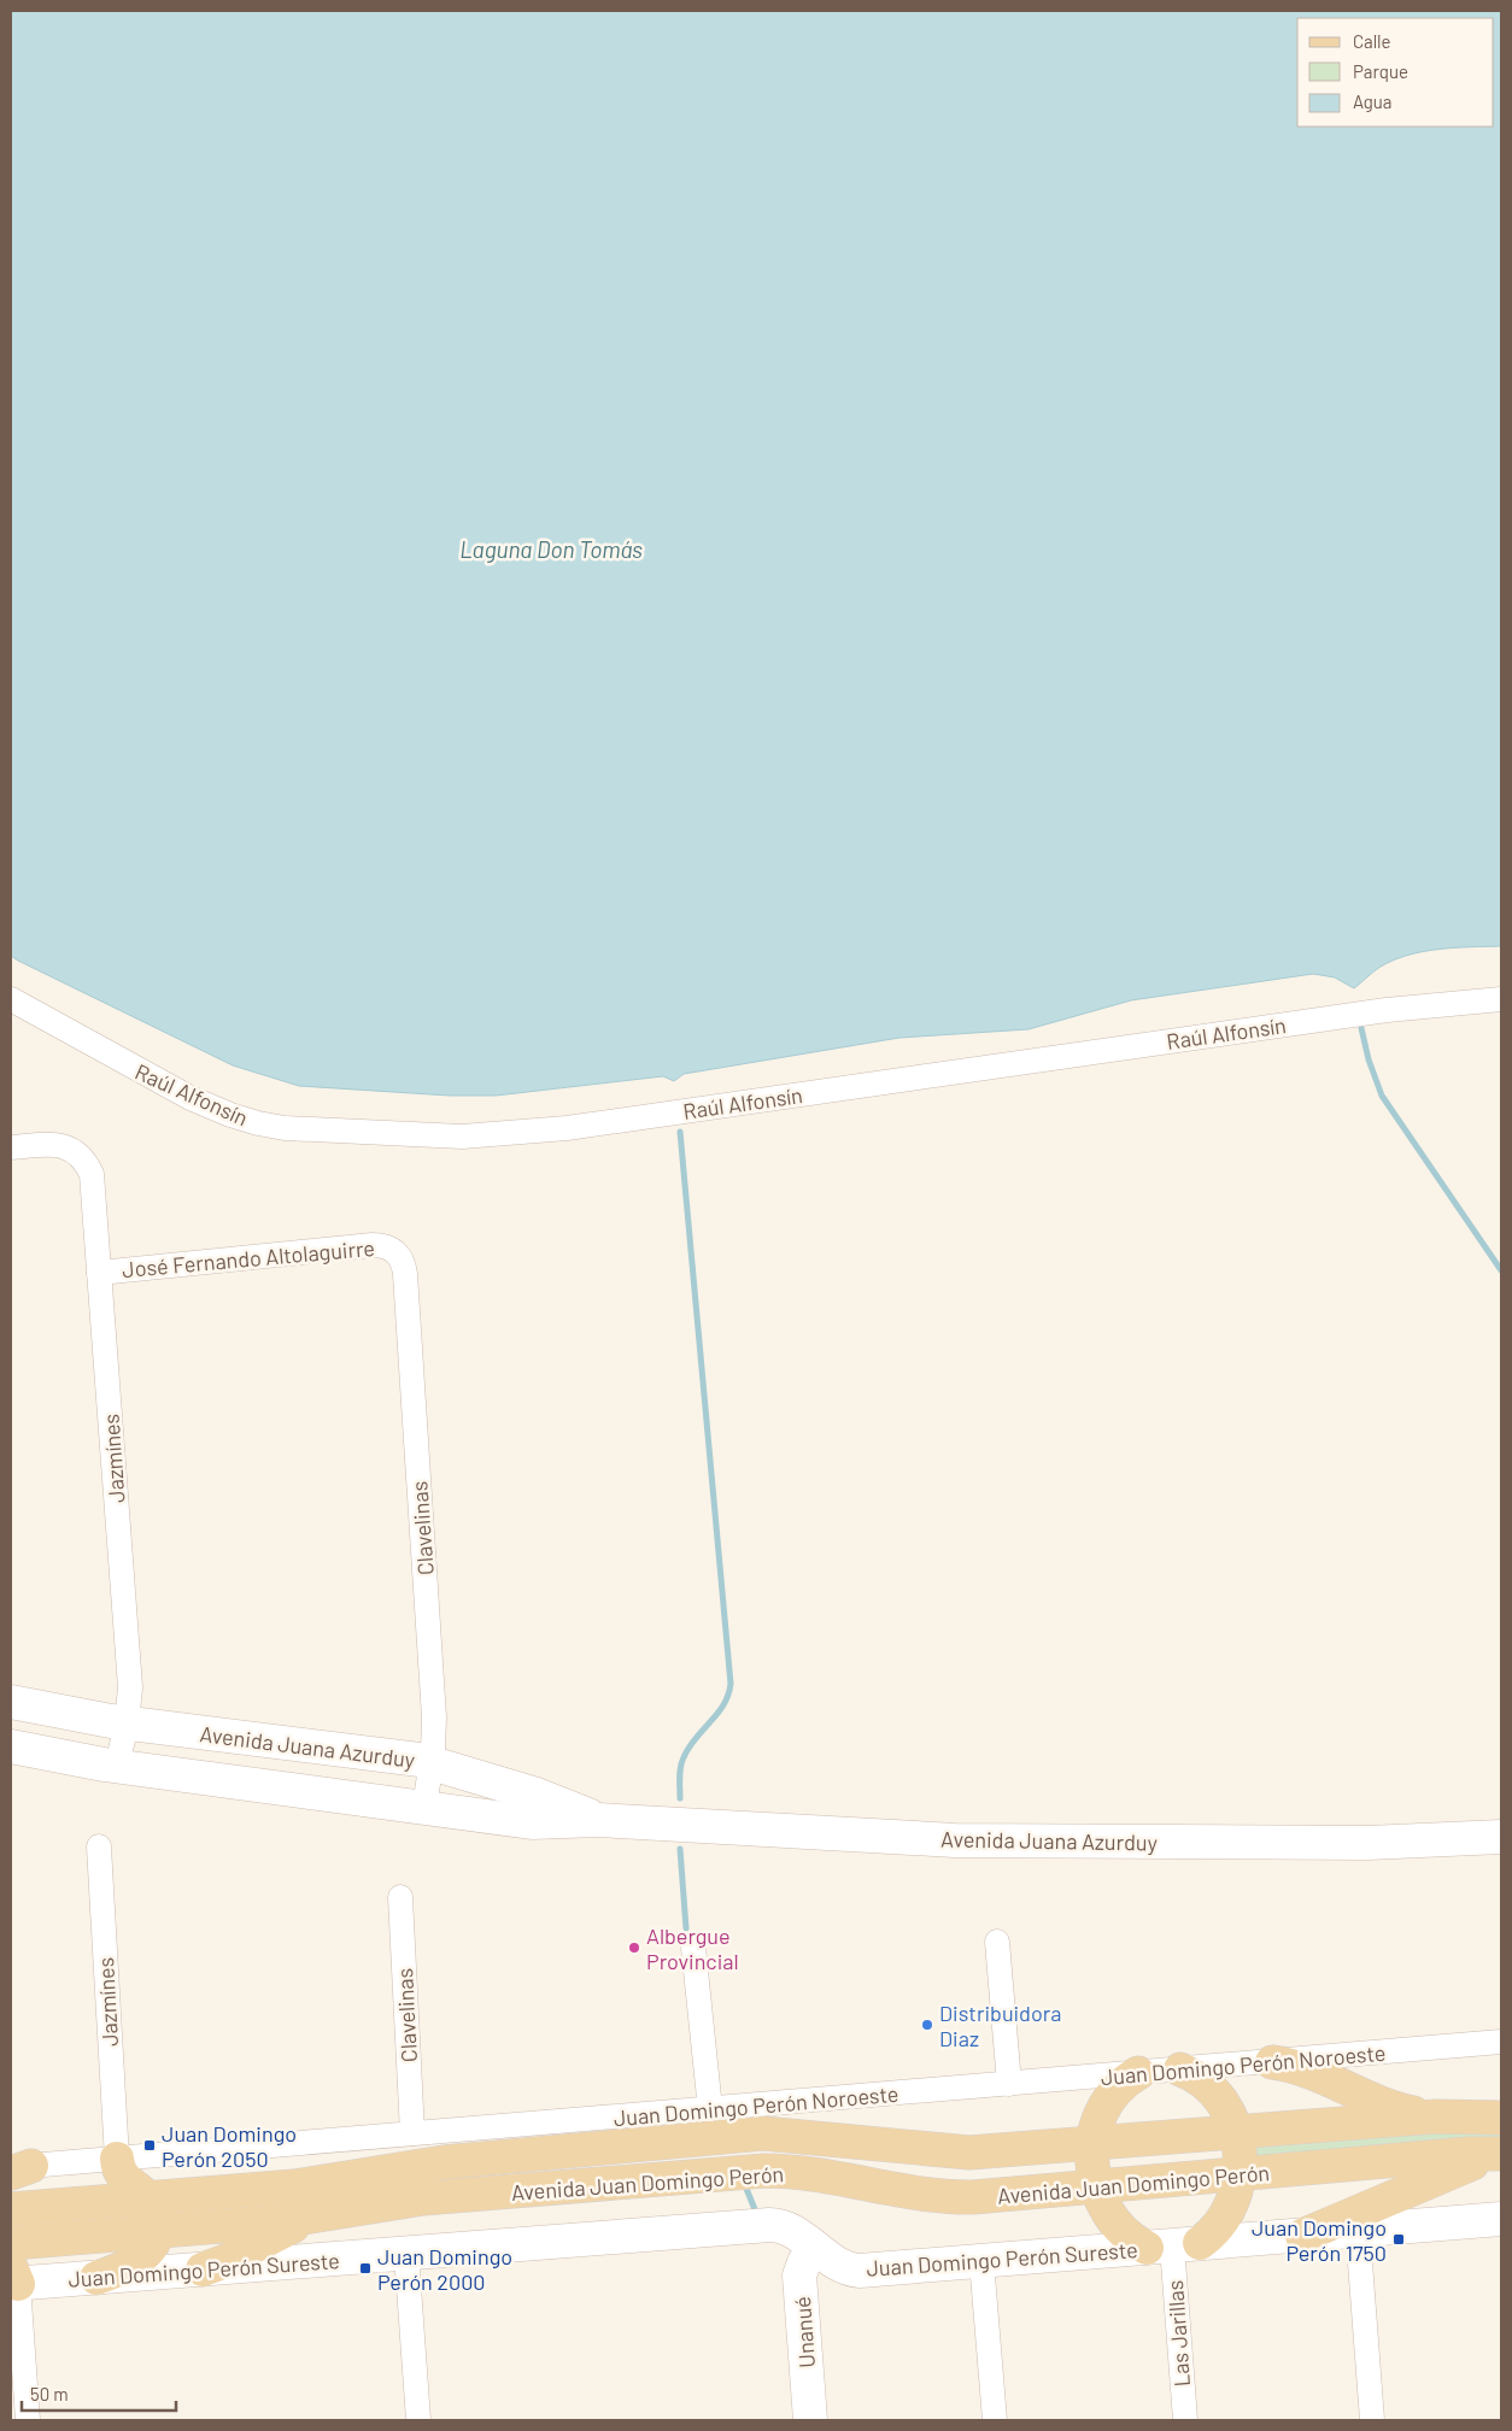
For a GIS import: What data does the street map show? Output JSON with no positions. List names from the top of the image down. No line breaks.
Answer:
{"streets":{"main road":["Avenida Juan Domingo Perón"],"street":["Raúl Alfonsín","José Fernando Altolaguirre","Jazmínes","Clavelinas","Avenida Juana Azurduy","Juan Domingo Perón Noroeste","Juan Domingo Perón Sureste","Unanué","Las Jarillas"]},"crossings":[["José Fernando Altolaguirre","Jazmínes"],["José Fernando Altolaguirre","Clavelinas"],["Jazmínes","Avenida Juana Azurduy"],["Jazmínes","Juan Domingo Perón Noroeste"],["Clavelinas","Avenida Juana Azurduy"],["Clavelinas","Juan Domingo Perón Noroeste"],["Juan Domingo Perón Sureste","Unanué"],["Juan Domingo Perón Sureste","Las Jarillas"]],"water":["Laguna Don Tomás"],"places":{"other":["Albergue Provincial","Distribuidora Diaz"],"transit":["Juan Domingo Perón 2050","Juan Domingo Perón 1750","Juan Domingo Perón 2000"]},"legend":["Calle","Parque","Agua"],"scale_bar":"50 m"}
